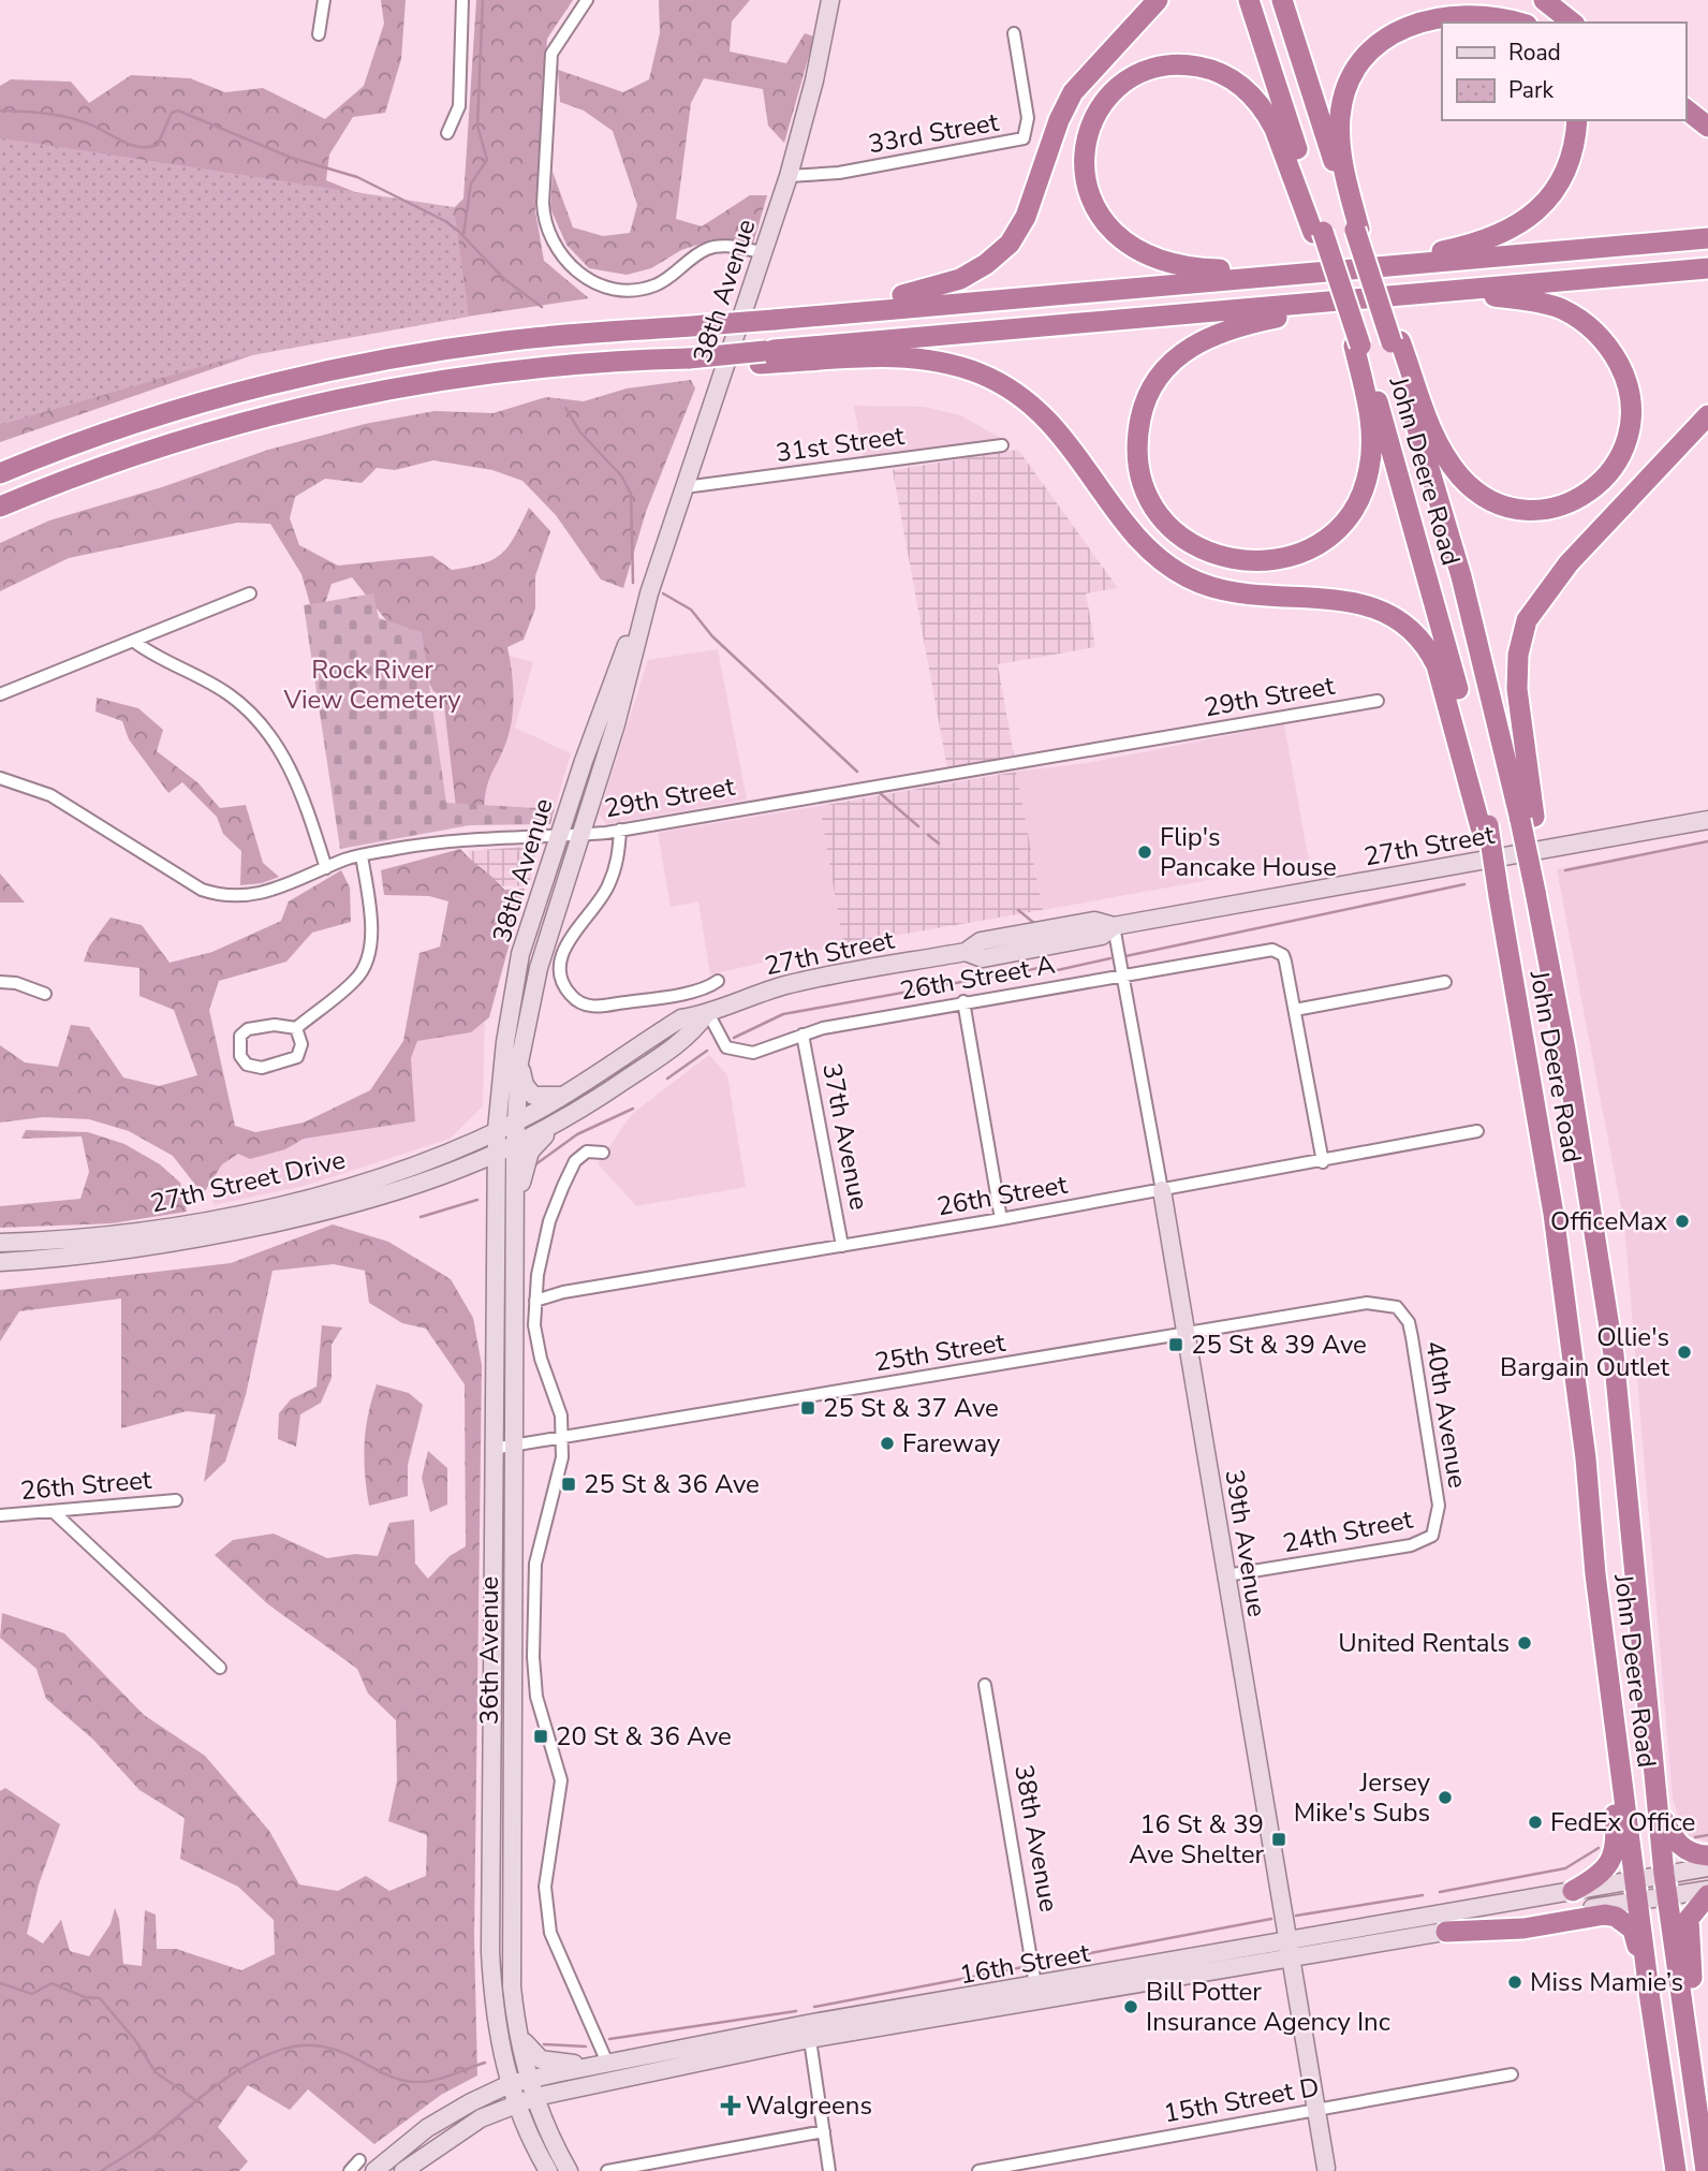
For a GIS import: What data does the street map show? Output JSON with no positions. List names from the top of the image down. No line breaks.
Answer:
{"streets":{"highway":["John Deere Road"],"main road":["38th Avenue","27th Street","27th Street Drive","39th Avenue","36th Avenue","16th Street"],"street":["33rd Street","31st Street","29th Street","26th Street A","37th Avenue","26th Street","25th Street","40th Avenue","24th Street","15th Street D"]},"crossings":[["33rd Street","38th Avenue"],["38th Avenue","31st Street"],["38th Avenue","29th Street"],["38th Avenue","27th Street"],["38th Avenue","27th Street Drive"],["38th Avenue","36th Avenue"],["38th Avenue","16th Street"],["John Deere Road","16th Street"],["27th Street","26th Street A"],["27th Street","27th Street Drive"],["27th Street","39th Avenue"],["27th Street","36th Avenue"],["26th Street A","37th Avenue"],["26th Street A","39th Avenue"],["37th Avenue","26th Street"],["27th Street Drive","36th Avenue"],["26th Street","39th Avenue"],["26th Street","36th Avenue"],["25th Street","40th Avenue"],["25th Street","39th Avenue"],["25th Street","36th Avenue"],["40th Avenue","24th Street"],["24th Street","39th Avenue"],["39th Avenue","16th Street"],["39th Avenue","15th Street D"],["36th Avenue","16th Street"]],"parks":["Rock River View Cemetery"],"places":{"other":["Flip's Pancake House","OfficeMax","Ollie's Bargain Outlet","Fareway","United Rentals","Jersey Mike's Subs","FedEx Office","Miss Mamie’s","Bill Potter Insurance Agency Inc"],"transit":["25 St & 39 Ave","25 St & 37 Ave","25 St & 36 Ave","20 St & 36 Ave","16 St & 39 Ave Shelter"],"health":["Walgreens"]},"legend":["Road","Park"]}
